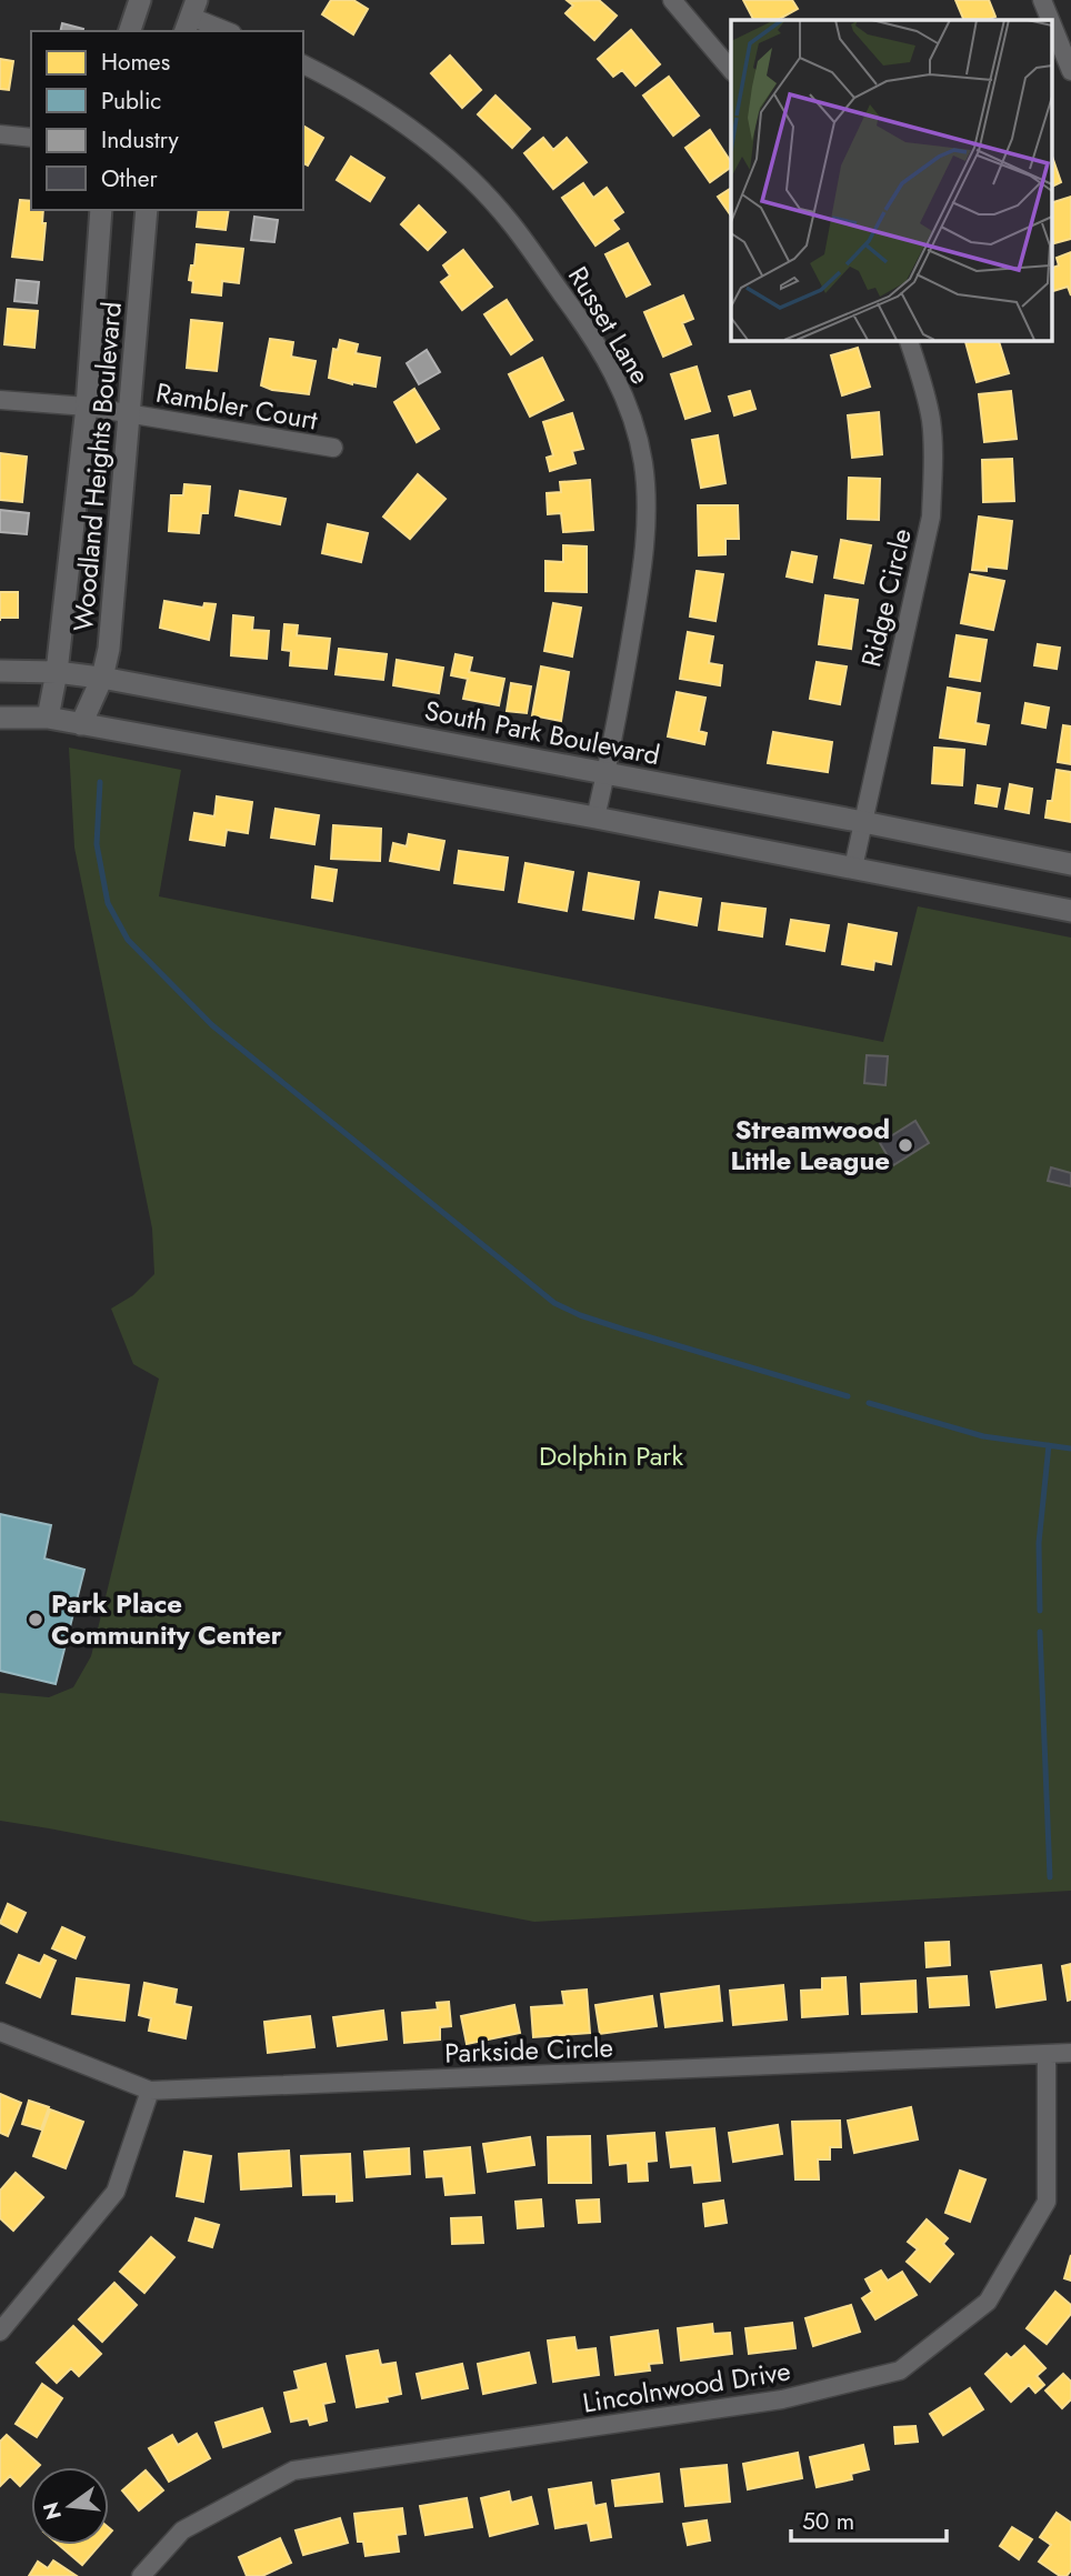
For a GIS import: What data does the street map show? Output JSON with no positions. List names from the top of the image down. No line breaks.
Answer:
{"streets":{"street":["Russet Lane","Rambler Court","Woodland Heights Boulevard","Ridge Circle","South Park Boulevard","Parkside Circle","Lincolnwood Drive"]},"crossings":[["Russet Lane","South Park Boulevard"],["Rambler Court","Woodland Heights Boulevard"],["Woodland Heights Boulevard","South Park Boulevard"],["Ridge Circle","South Park Boulevard"],["Parkside Circle","Lincolnwood Drive"]],"parks":["Dolphin Park"],"places":["Streamwood Little League","Park Place Community Center"],"legend":["Homes","Public","Industry","Other"],"scale_bar":"50 m","north":"left"}
